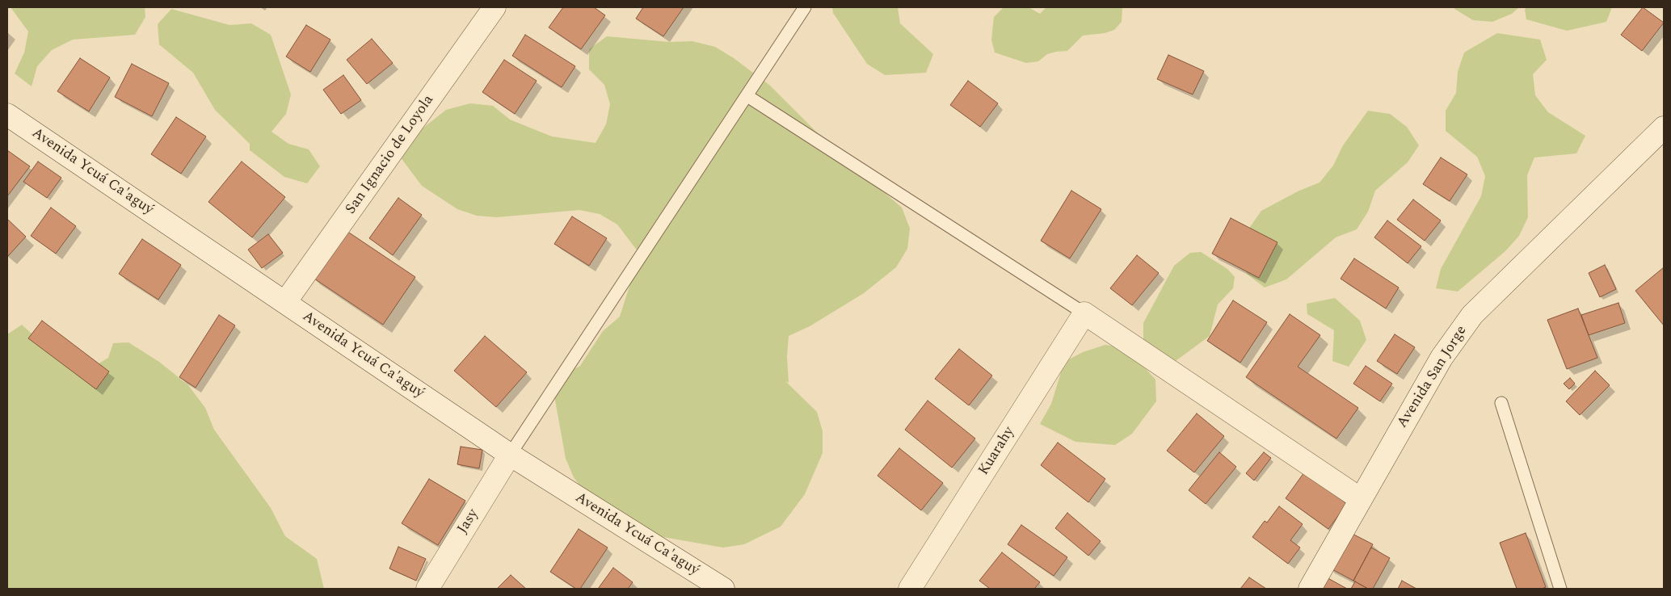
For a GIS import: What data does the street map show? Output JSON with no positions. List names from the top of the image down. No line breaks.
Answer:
{"streets":{"street":["San Ignacio de Loyola","Avenida Ycuá Ca'aguý","Avenida San Jorge","Kuarahy","Jasy"]},"crossings":[["San Ignacio de Loyola","Avenida Ycuá Ca'aguý"],["Avenida Ycuá Ca'aguý","Jasy"]]}
